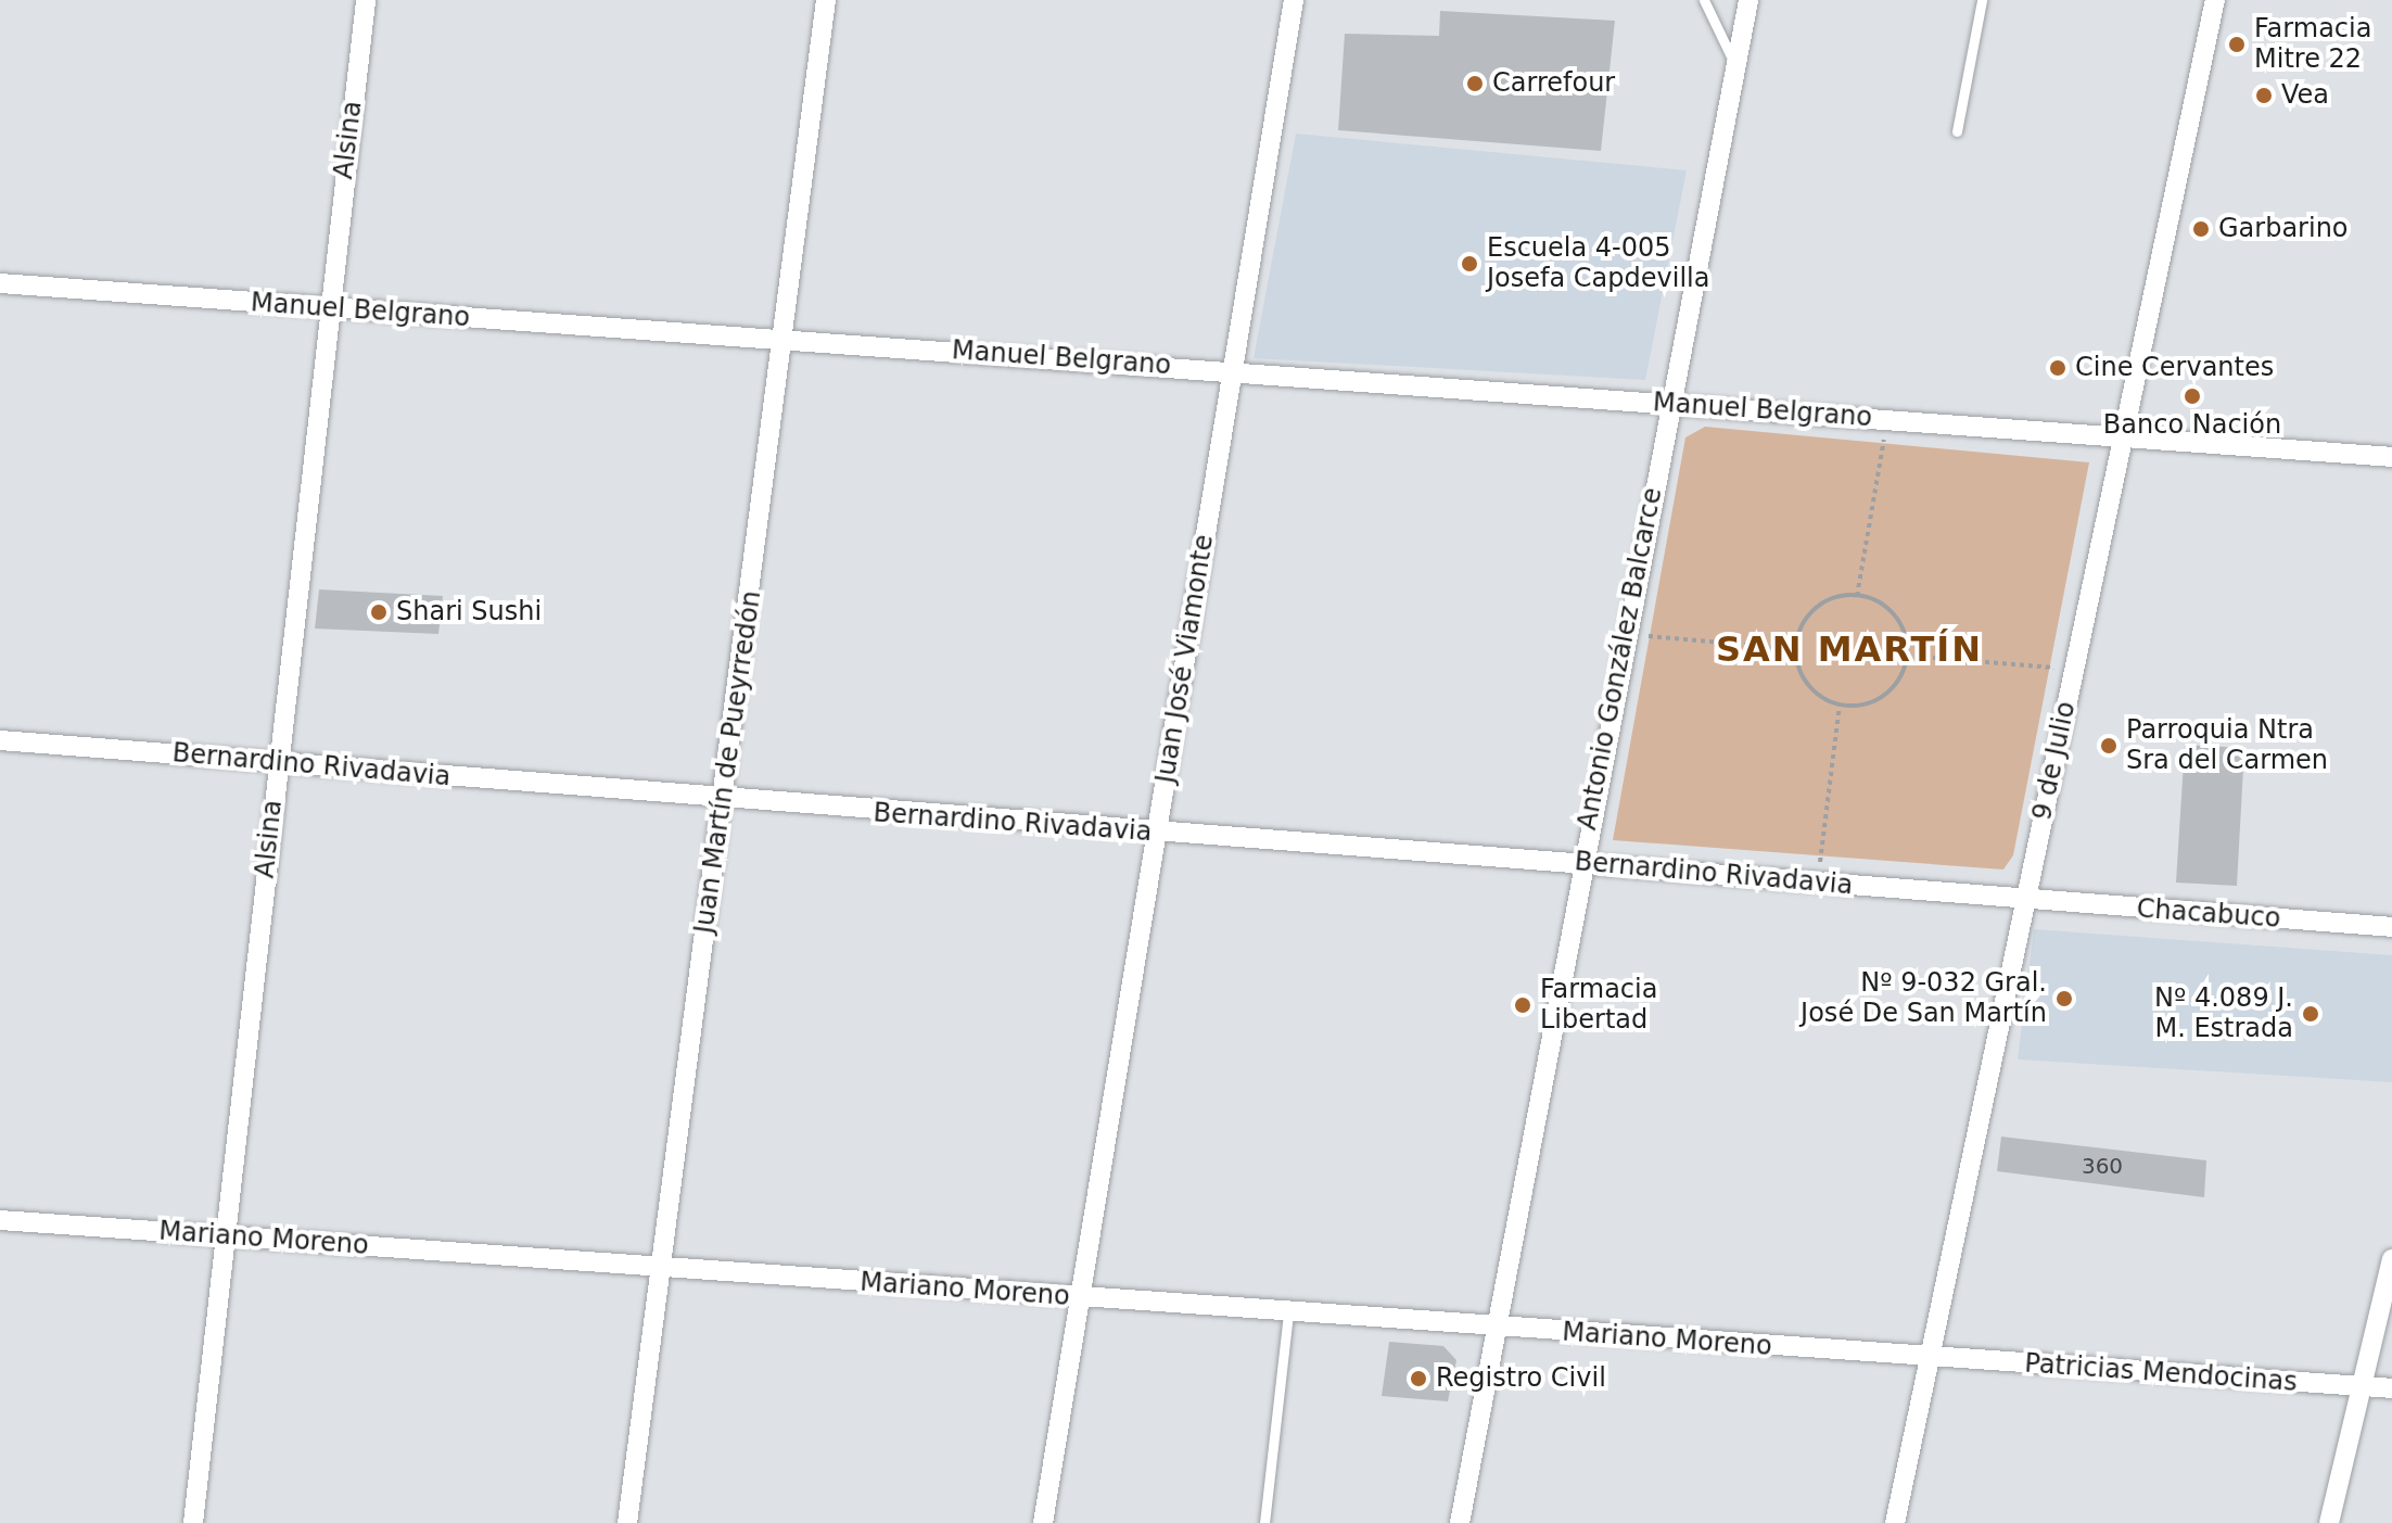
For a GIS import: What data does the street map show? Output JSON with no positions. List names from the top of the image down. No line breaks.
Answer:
{"streets":{"street":["Alsina","Manuel Belgrano","Juan José Viamonte","Antonio González Balcarce","9 de Julio","Juan Martín de Pueyrredón","Bernardino Rivadavia","Chacabuco","Mariano Moreno","Patricias Mendocinas"]},"crossings":[["Alsina","Manuel Belgrano"],["Alsina","Bernardino Rivadavia"],["Alsina","Mariano Moreno"],["Manuel Belgrano","Juan José Viamonte"],["Manuel Belgrano","Antonio González Balcarce"],["Manuel Belgrano","9 de Julio"],["Manuel Belgrano","Juan Martín de Pueyrredón"],["Juan José Viamonte","Bernardino Rivadavia"],["Juan José Viamonte","Mariano Moreno"],["Antonio González Balcarce","Bernardino Rivadavia"],["Antonio González Balcarce","Mariano Moreno"],["9 de Julio","Bernardino Rivadavia"],["9 de Julio","Chacabuco"],["9 de Julio","Mariano Moreno"],["9 de Julio","Patricias Mendocinas"],["Juan Martín de Pueyrredón","Bernardino Rivadavia"],["Juan Martín de Pueyrredón","Mariano Moreno"],["Bernardino Rivadavia","Chacabuco"],["Mariano Moreno","Patricias Mendocinas"]],"districts":["SAN MARTÍN"],"places":["Farmacia Mitre 22","Carrefour","Vea","Garbarino","Escuela 4-005 Josefa Capdevilla","Cine Cervantes","Banco Nación","Shari Sushi","Parroquia Ntra Sra del Carmen","Nº 9-032 Gral. José De San Martín","Farmacia Libertad","Nº 4.089 J. M. Estrada","Registro Civil"],"house_numbers":["360"]}
